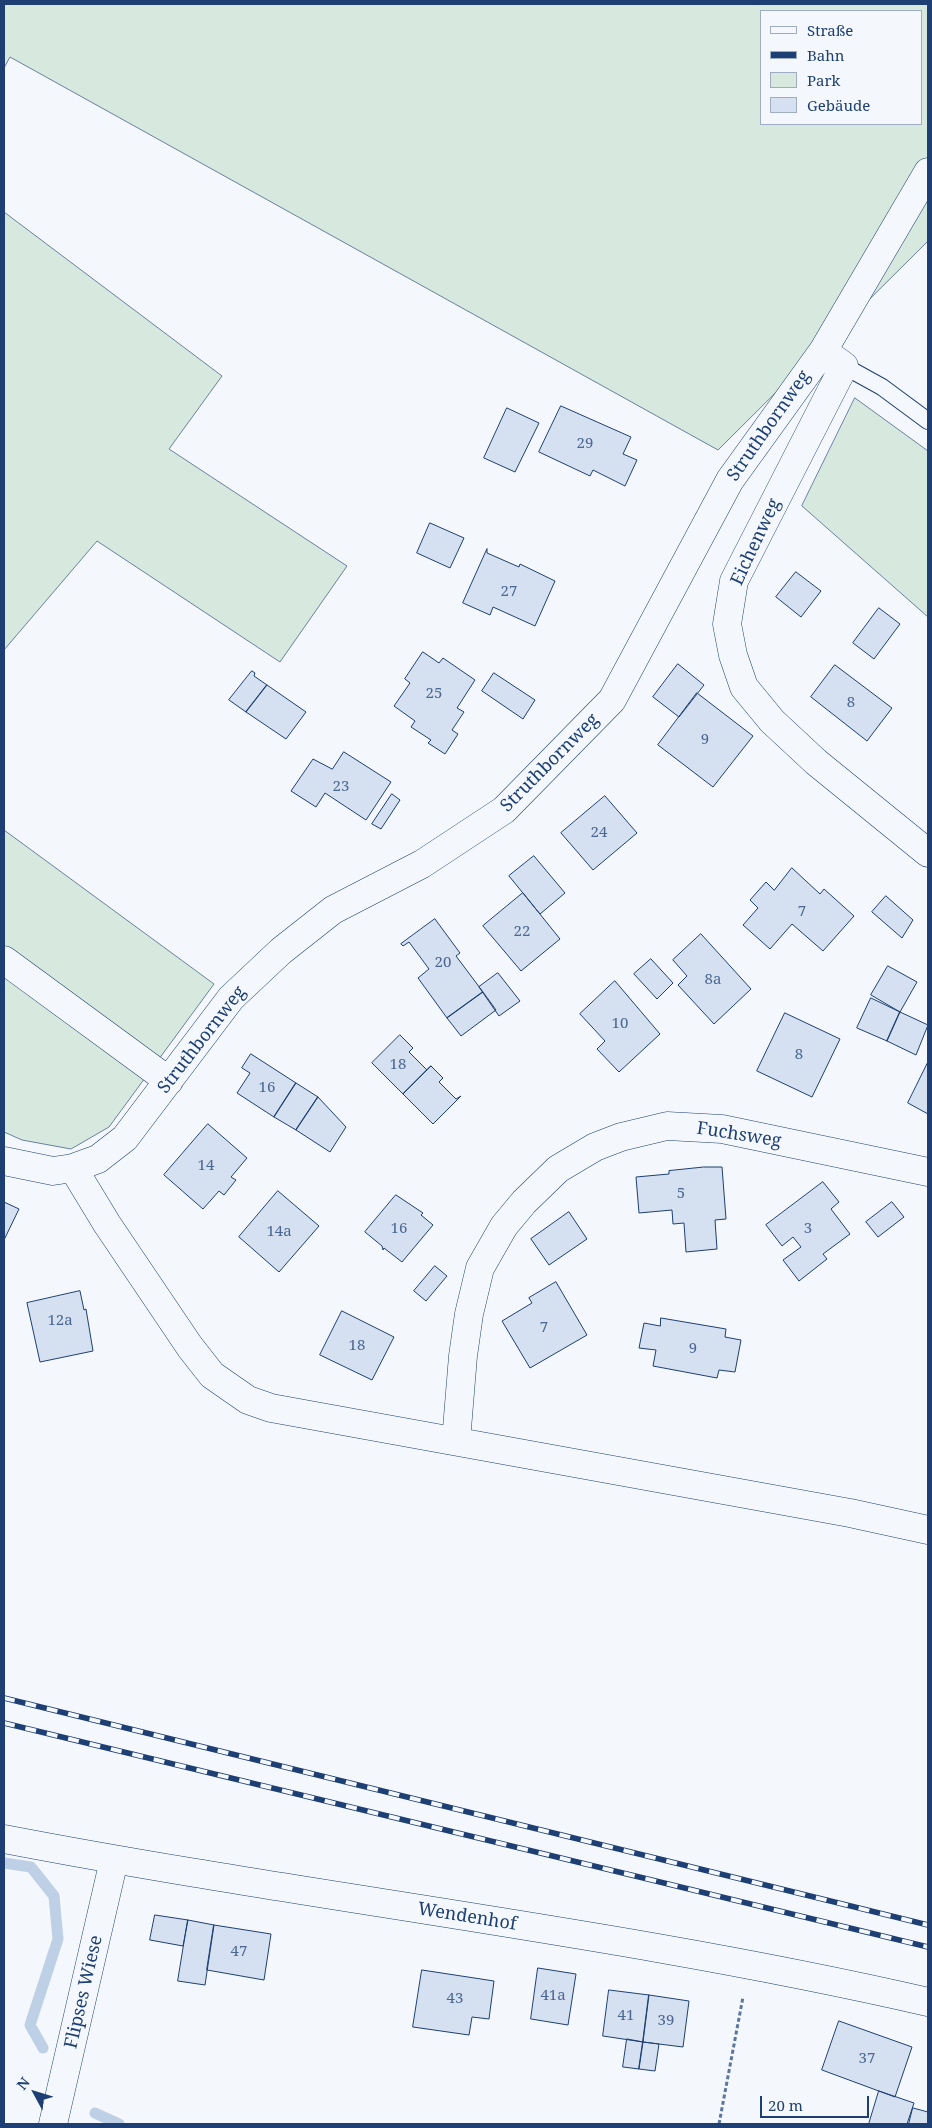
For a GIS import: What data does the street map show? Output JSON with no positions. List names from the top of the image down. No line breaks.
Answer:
{"streets":{"street":["Struthbornweg","Eichenweg","Fuchsweg","Wendenhof","Flipses Wiese"]},"crossings":[["Struthbornweg","Eichenweg"],["Wendenhof","Flipses Wiese"]],"house_numbers":["29","27","25","8","9","23","24","7","22","20","8a","10","8","18","16","14","5","16","3","14a","12a","7","18","9","47","41a","43","41","39","37"],"legend":["Straße","Bahn","Park","Gebäude"],"scale_bar":"20 m","north":"top left"}
